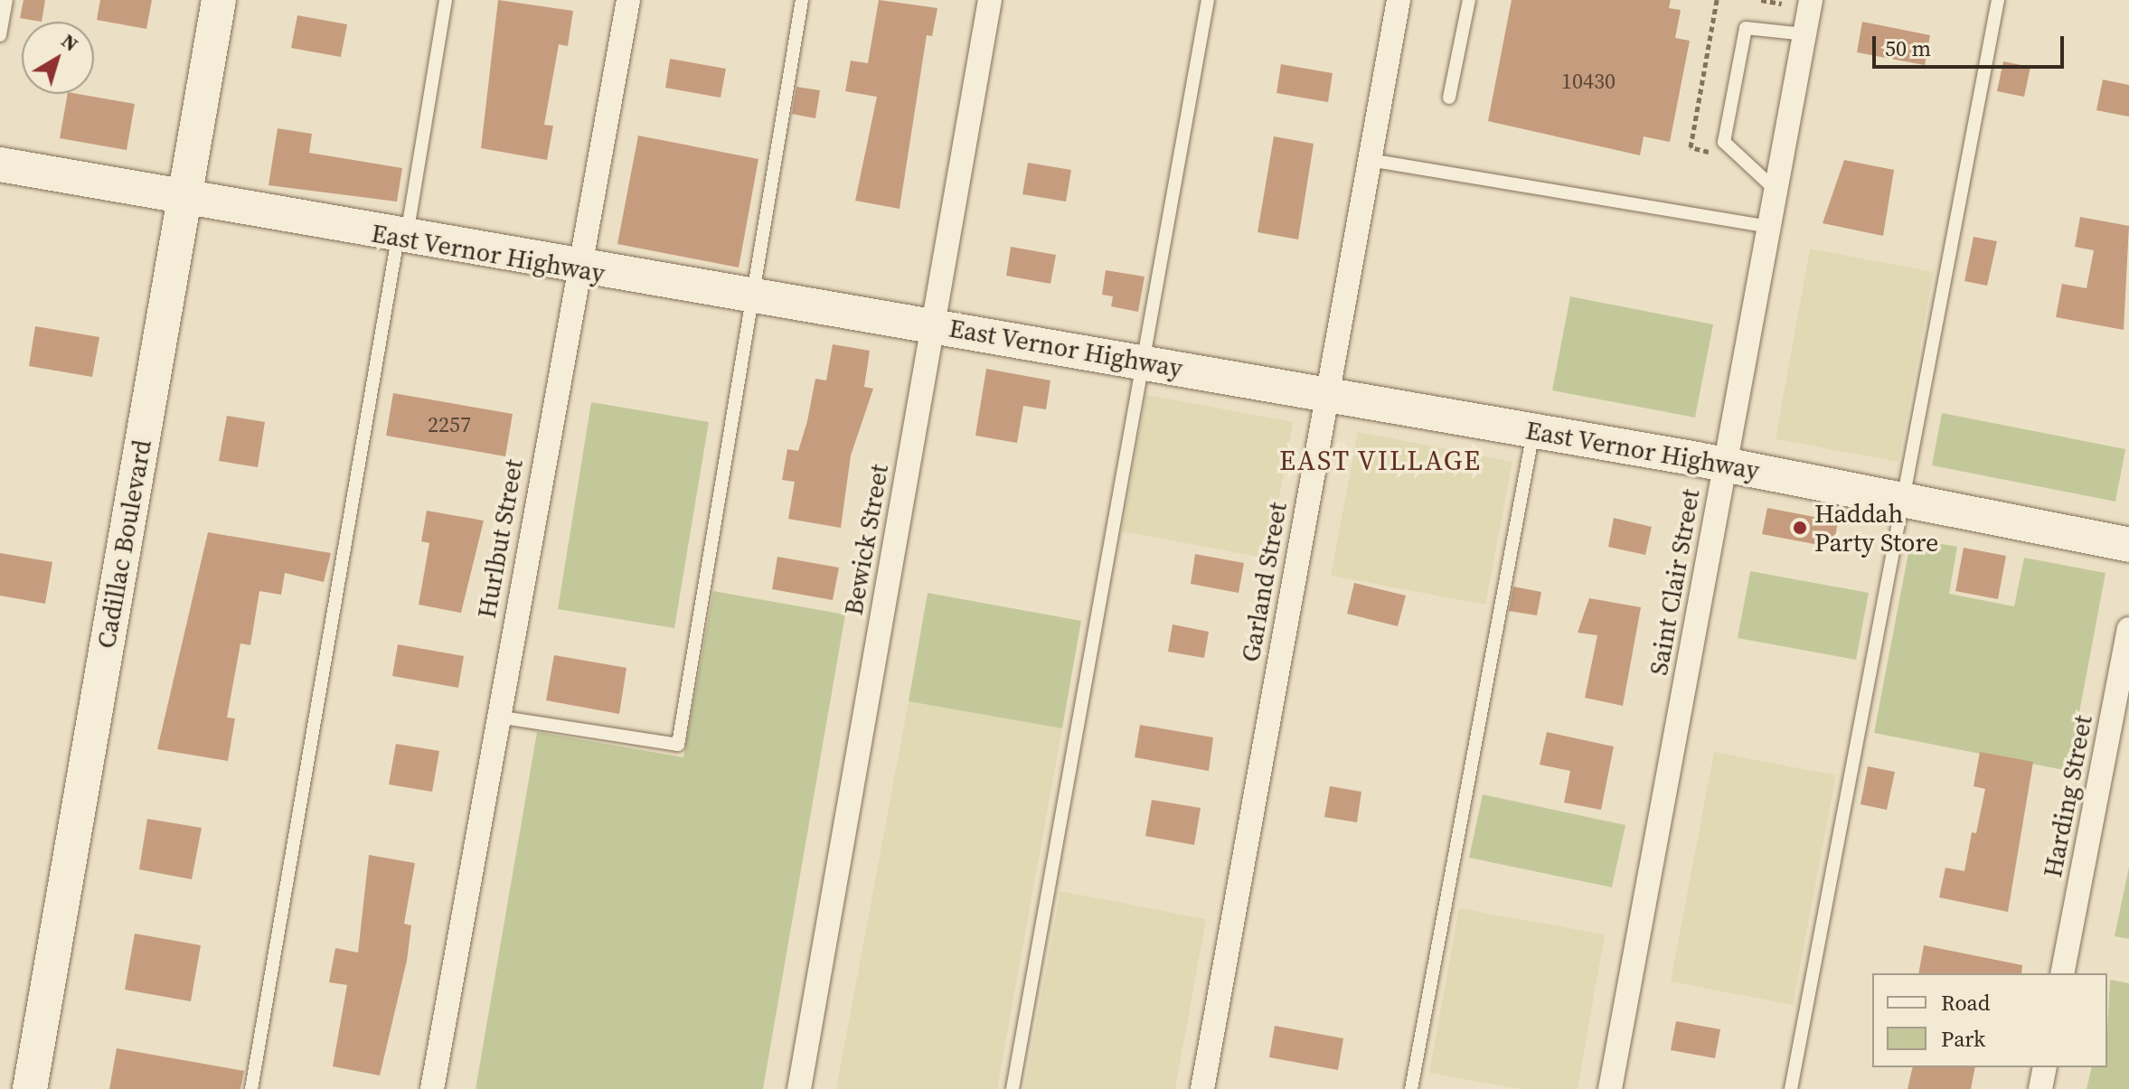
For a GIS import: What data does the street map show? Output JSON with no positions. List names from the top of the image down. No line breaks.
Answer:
{"streets":{"street":["East Vernor Highway","Hurlbut Street","Bewick Street","Cadillac Boulevard","Garland Street","Saint Clair Street","Harding Street"]},"crossings":[["East Vernor Highway","Hurlbut Street"],["East Vernor Highway","Bewick Street"],["East Vernor Highway","Cadillac Boulevard"],["East Vernor Highway","Garland Street"],["East Vernor Highway","Saint Clair Street"]],"districts":["EAST VILLAGE"],"places":["Haddah Party Store"],"house_numbers":["10430","2257"],"legend":["Road","Park"],"scale_bar":"50 m","north":"top right"}
